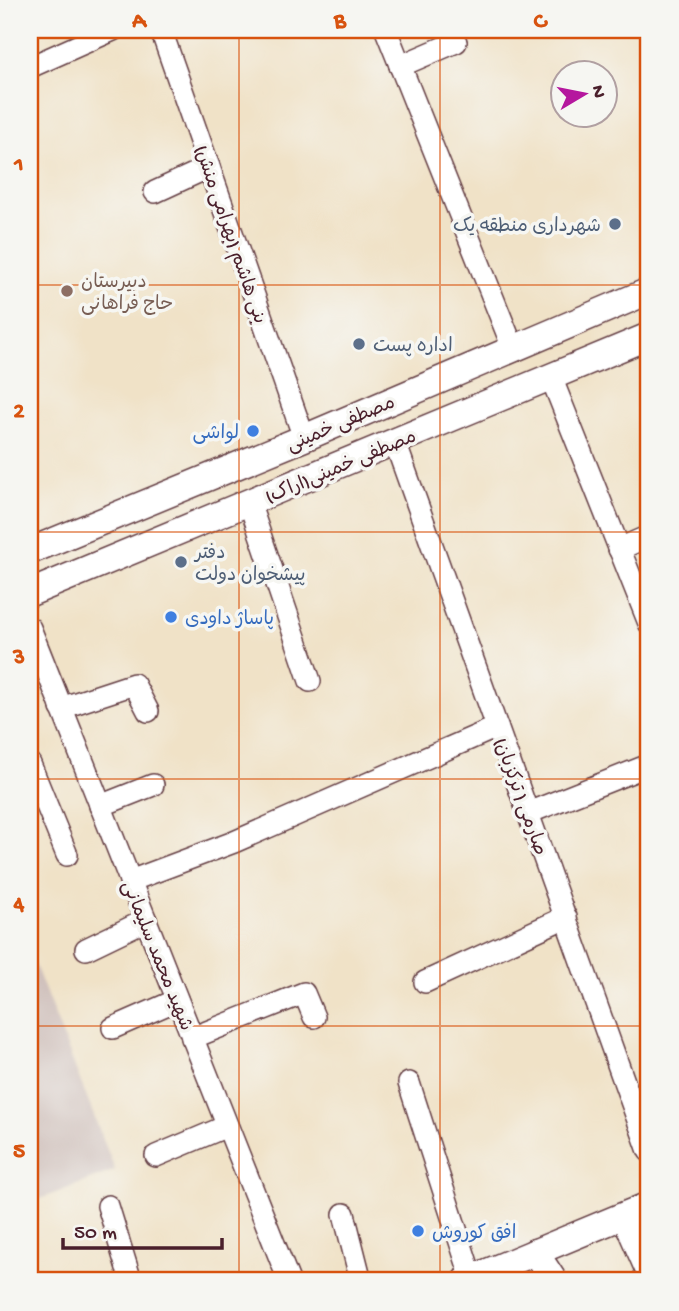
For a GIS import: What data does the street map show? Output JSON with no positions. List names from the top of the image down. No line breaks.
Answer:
{"streets":{"main road":["مصطفی خمینی","مصطفی خمینی(اراک)"],"street":["بنی هاشم (بهرامی منش)","صارمی ( ترکزبان)","شهید محمد سلیمانی"]},"crossings":[["بنی هاشم (بهرامی منش)","مصطفی خمینی"],["مصطفی خمینی(اراک)","صارمی ( ترکزبان)"]],"places":["شهرداری منطقه یک","دبیرستان حاج فراهانی","اداره پست","لواشی","دفتر پیشخوان دولت","پاساژ داودی","افق کوروش"],"scale_bar":"50 m","north":"right","grid":{"columns":["A","B","C"],"rows":["1","2","3","4","5"]}}
